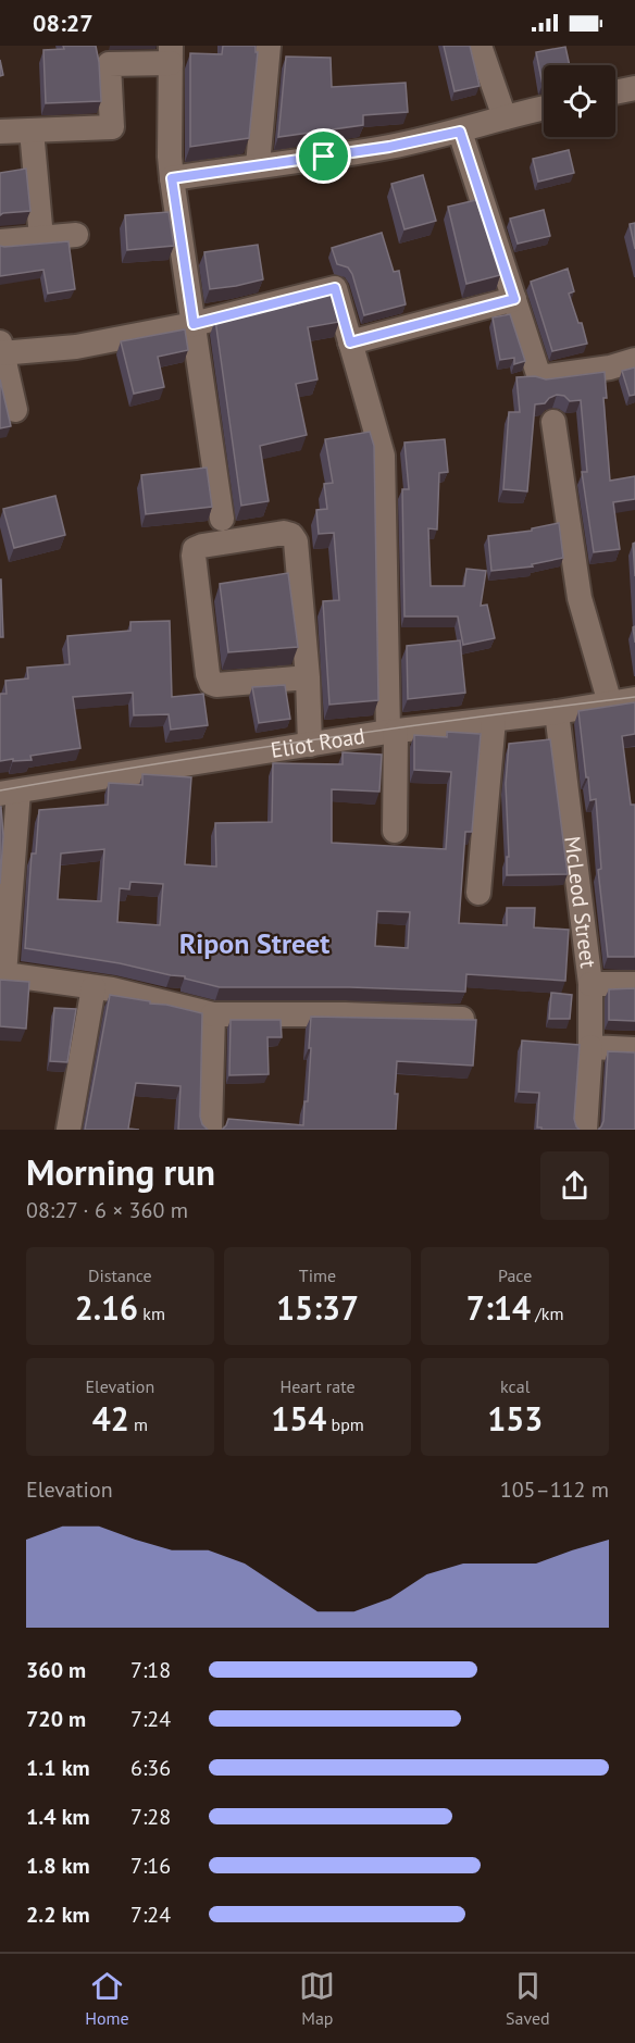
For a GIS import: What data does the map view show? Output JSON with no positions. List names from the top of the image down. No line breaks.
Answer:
{"streets":{"street":["Eliot Road","McLeod Street"]},"crossings":[["Eliot Road","McLeod Street"]],"districts":["Ripon Street"],"page":{"status":"08:27","heading":["Morning run","08:27 · 6 × 360 m"],"stats":[["Distance","2.16 km"],["Time","15:37"],["Pace","7:14 /km"],["Elevation","42 m"],["Heart rate","154 bpm"],["kcal","153"]],"chart":["Elevation","105–112 m"],"list":[{"name":"360 m","note":"7:18"},{"name":"720 m","note":"7:24"},{"name":"1.1 km","note":"6:36"},{"name":"1.4 km","note":"7:28"},{"name":"1.8 km","note":"7:16"},{"name":"2.2 km","note":"7:24"}],"tabs":["Home","Map","Saved"]}}
